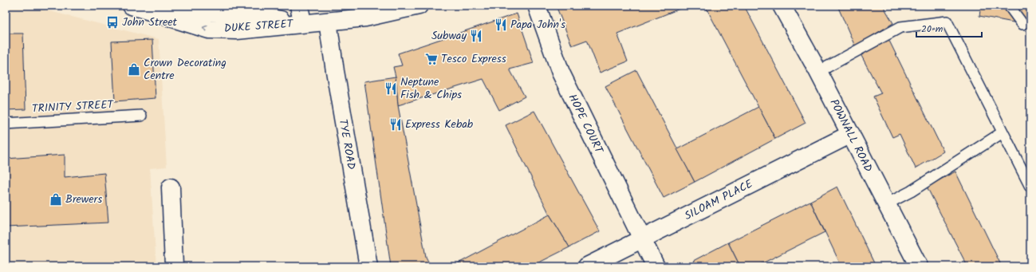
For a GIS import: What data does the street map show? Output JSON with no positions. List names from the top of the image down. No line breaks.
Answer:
{"streets":{"street":["DUKE STREET","HOPE COURT","POWNALL ROAD","TYE ROAD","SILOAM PLACE"],"lane":["TRINITY STREET"]},"crossings":[["DUKE STREET","TYE ROAD"],["HOPE COURT","SILOAM PLACE"],["POWNALL ROAD","SILOAM PLACE"]],"places":{"bus stop":["John Street"],"restaurant":["Papa John's","Subway","Neptune Fish & Chips","Express Kebab"],"supermarket":["Tesco Express"],"shop":["Crown Decorating Centre","Brewers"]},"scale_bar":"20 m"}
